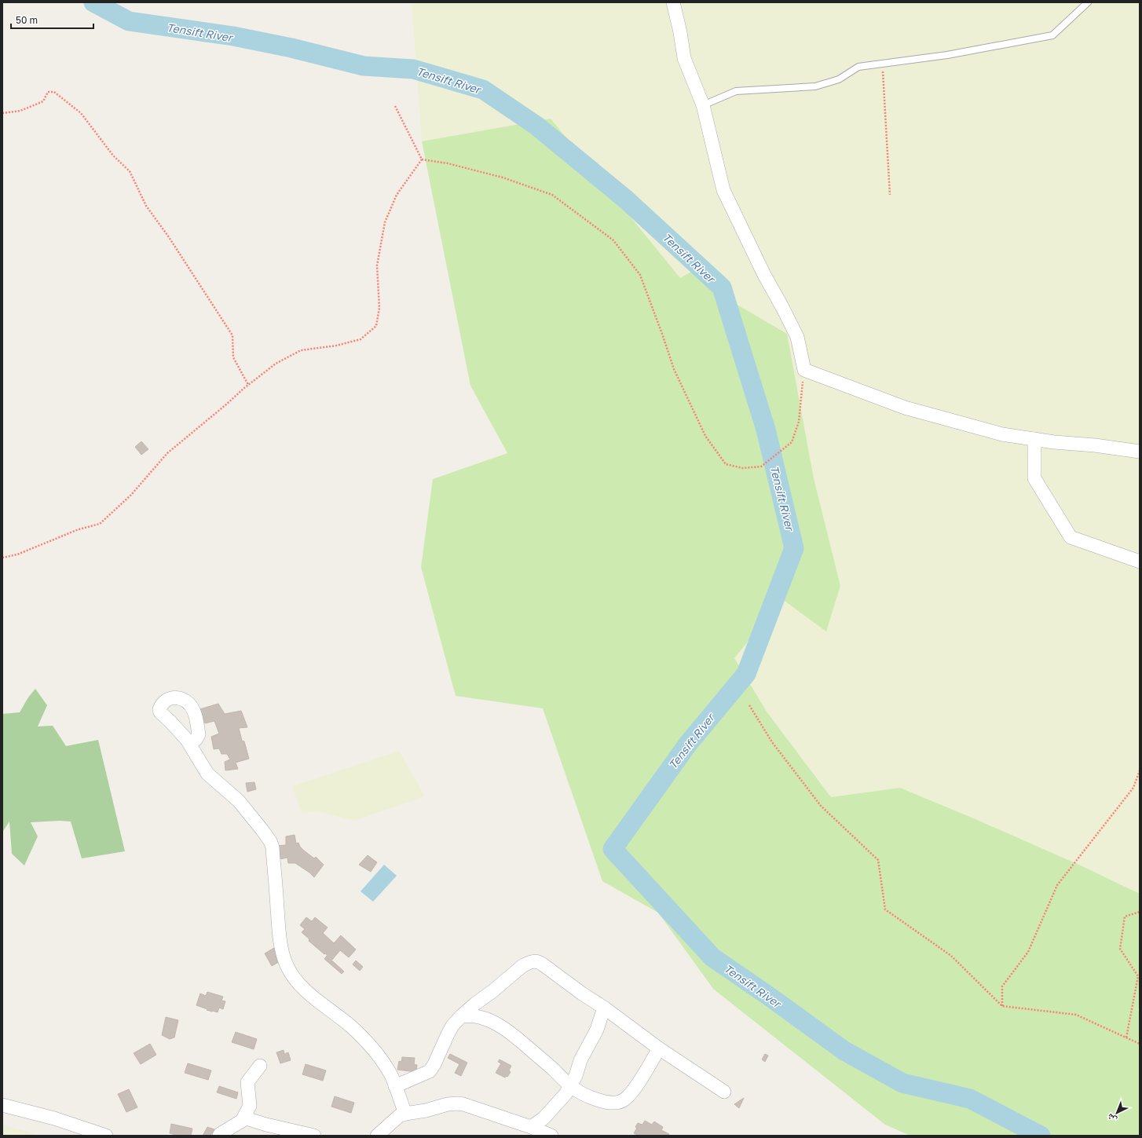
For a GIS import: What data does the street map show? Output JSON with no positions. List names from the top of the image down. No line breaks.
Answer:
{"water":["Tensift River"],"scale_bar":"50 m","north":"bottom left"}
